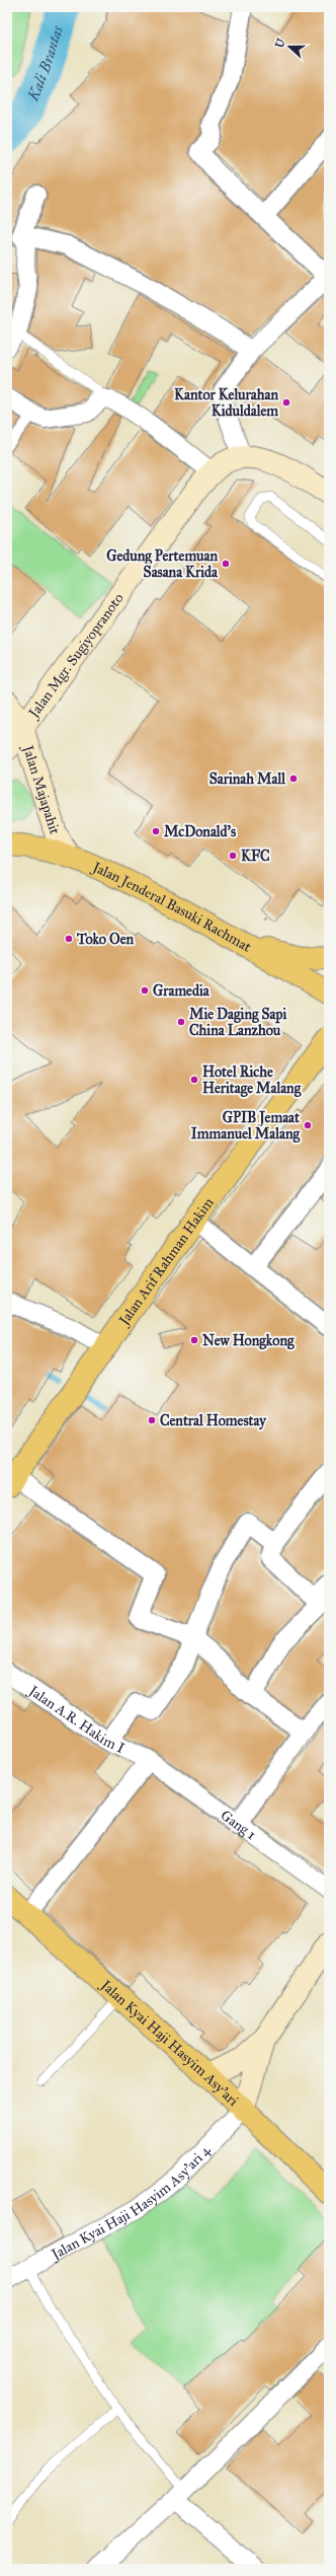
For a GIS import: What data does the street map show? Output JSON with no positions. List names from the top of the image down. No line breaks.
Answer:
{"streets":{"main road":["Jalan Mgr. Sugiyopranoto","Jalan Majapahit","Jalan Jenderal Basuki Rachmat","Jalan Arif Rahman Hakim","Jalan Kyai Haji Hasyim Asy'ari"],"street":["Jalan A.R. Hakim I","Gang 1","Jalan Kyai Haji Hasyim Asy'ari 4"]},"crossings":[["Jalan Mgr. Sugiyopranoto","Jalan Majapahit"],["Jalan Majapahit","Jalan Jenderal Basuki Rachmat"],["Jalan A.R. Hakim I","Gang 1"],["Jalan Kyai Haji Hasyim Asy'ari","Jalan Kyai Haji Hasyim Asy'ari 4"]],"water":["Kali Brantas"],"places":["Kantor Kelurahan Kiduldalem","Gedung Pertemuan Sasana Krida","Sarinah Mall","McDonald's","KFC","Toko Oen","Gramedia","Mie Daging Sapi China Lanzhou","Hotel Riche Heritage Malang","GPIB Jemaat Immanuel Malang","New Hongkong","Central Homestay"],"north":"left"}
